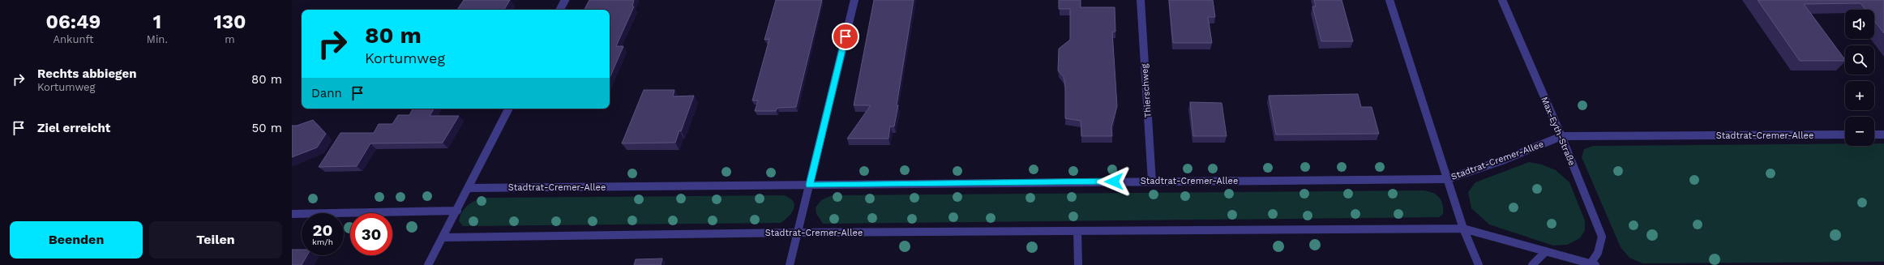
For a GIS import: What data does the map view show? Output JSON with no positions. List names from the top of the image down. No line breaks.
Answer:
{"streets":{"street":["Thierschweg","Max-Eyth-Straße","Stadtrat-Cremer-Allee"]},"crossings":[["Thierschweg","Stadtrat-Cremer-Allee"],["Max-Eyth-Straße","Stadtrat-Cremer-Allee"]],"page":{"eta":["06:49","Ankunft","1","Min.","130","m"],"map_buttons":["+","−"],"turn":["80 m","Kortumweg"],"list":[{"name":"Rechts abbiegen","note":"Kortumweg","value":"80 m"},{"name":"Ziel erreicht","value":"50 m"}],"then":"Dann","speed":"20 km/h","limit":"30","buttons":["Beenden","Teilen"]}}
